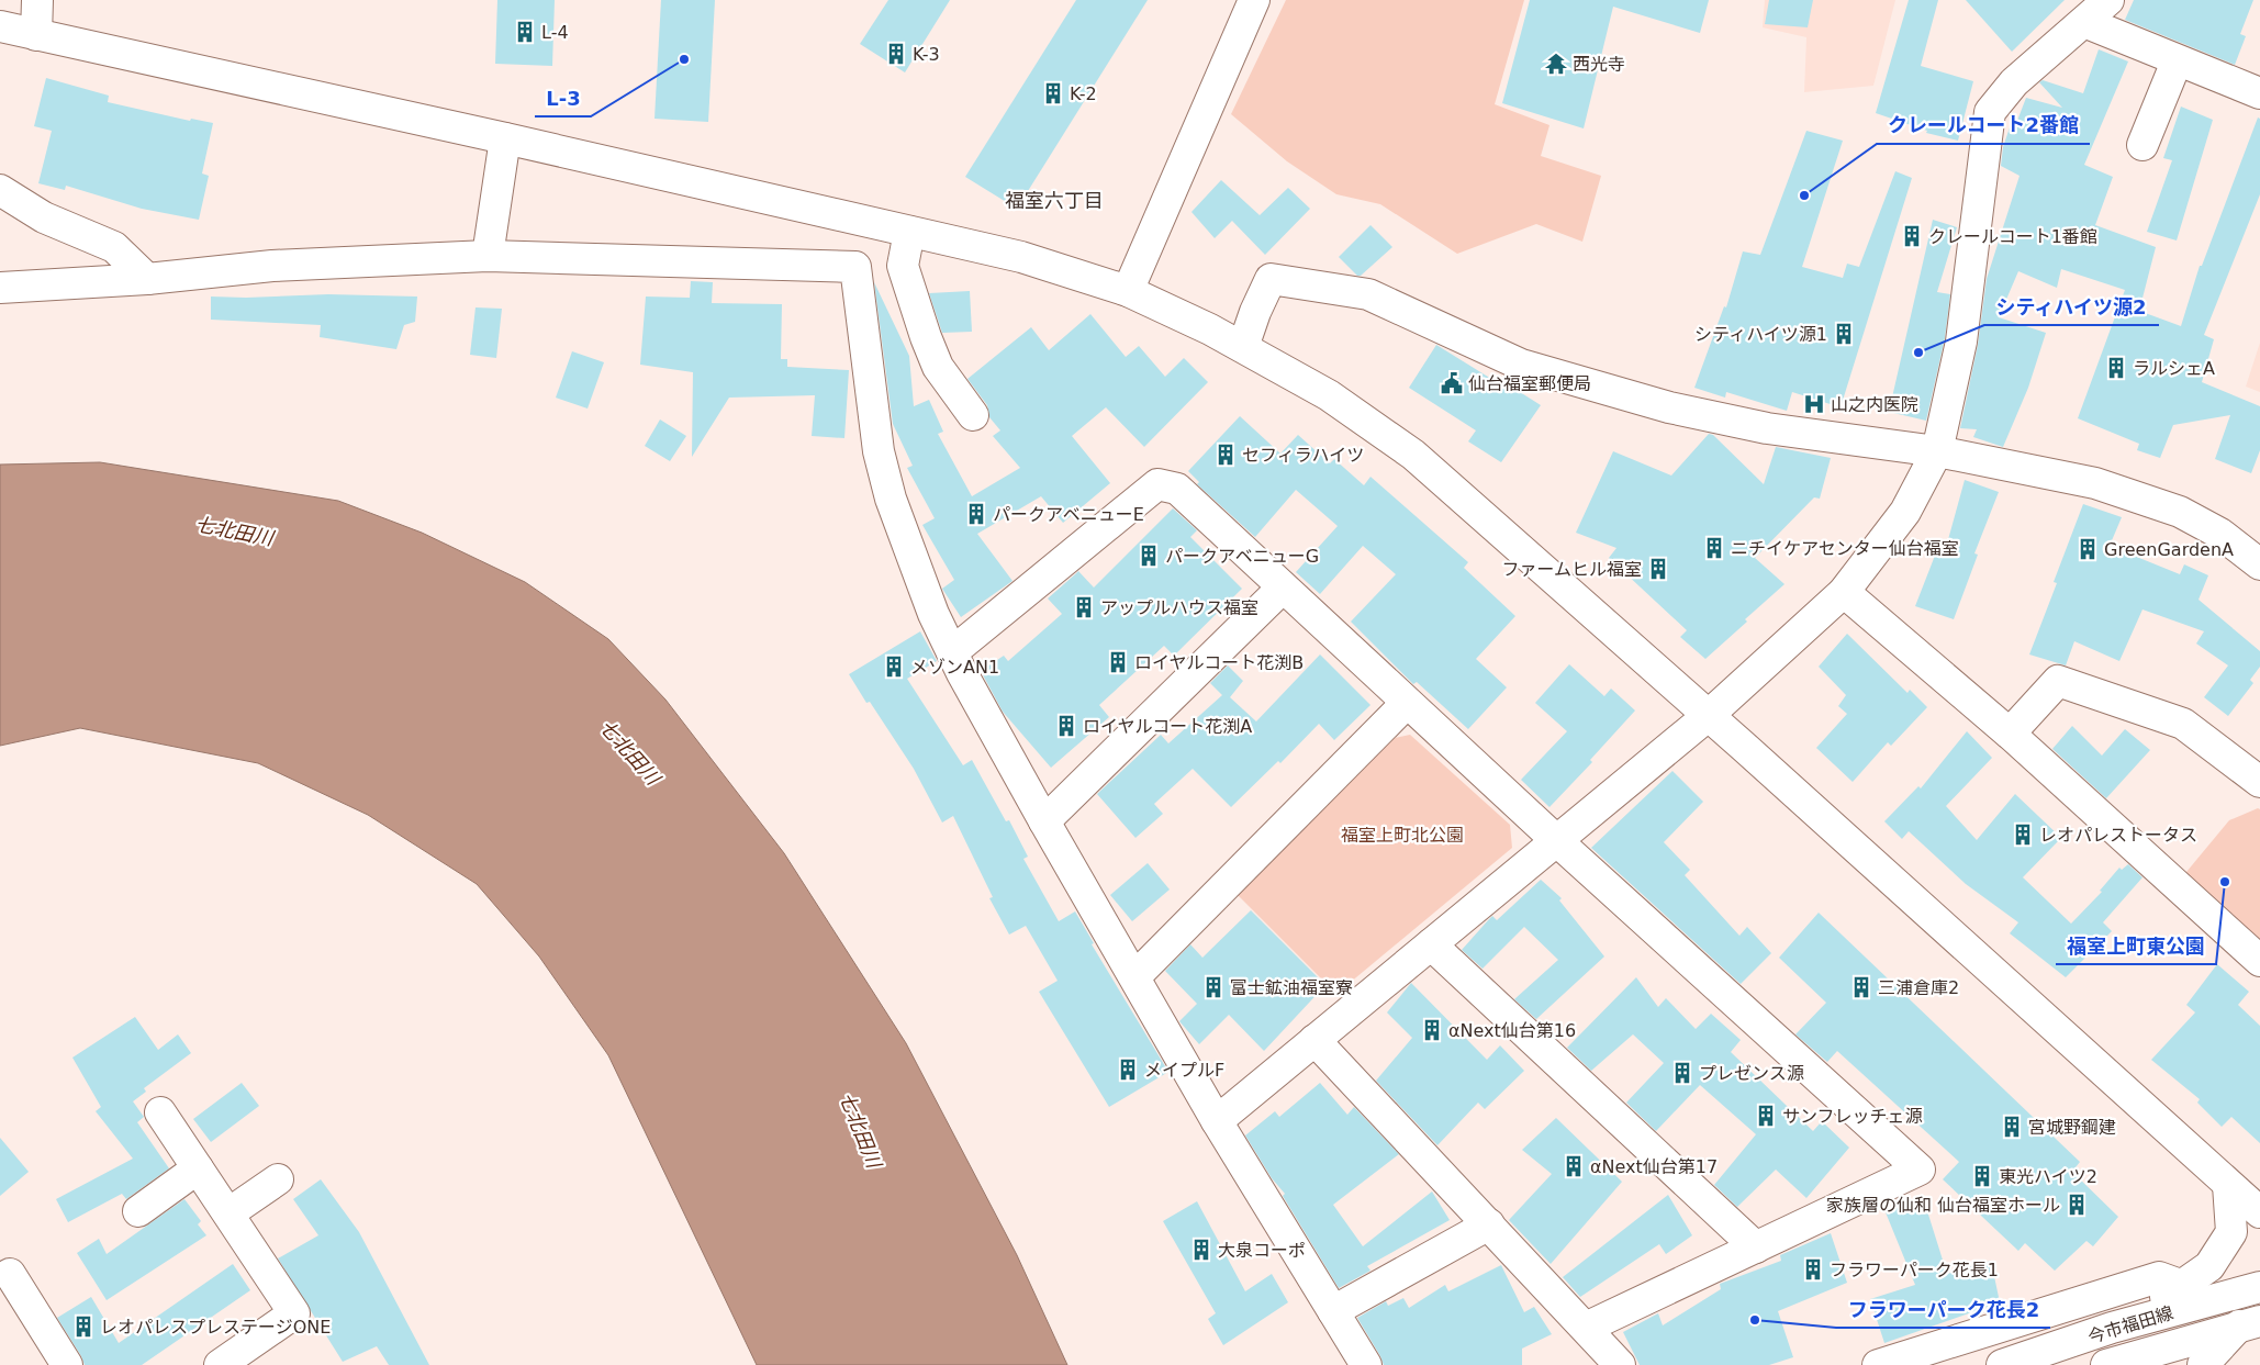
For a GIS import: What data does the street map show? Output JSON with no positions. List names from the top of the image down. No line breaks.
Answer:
{"streets":{"street":["今市福田線"]},"districts":["福室六丁目"],"water":["七北田川"],"parks":["福室上町北公園"],"places":{"building":["L-4","K-3","K-2","クレールコート1番館","シティハイツ源1","ラルシェA","セフィラハイツ","パークアベニューE","ニチイケアセンター仙台福室","GreenGardenA","パークアベニューG","ファームヒル福室","アップルハウス福室","ロイヤルコート花渕B","メゾンAN1","ロイヤルコート花渕A","レオパレストータス","富士鉱油福室寮","三浦倉庫2","αNext仙台第16","メイプルF","プレゼンス源","サンフレッチェ源","宮城野鋼建","αNext仙台第17","東光ハイツ2","家族層の仙和 仙台福室ホール","大泉コーポ","フラワーパーク花長1","レオパレスプレステージONE"],"other":["L-3","クレールコート2番館","シティハイツ源2","福室上町東公園","フラワーパーク花長2"],"temple":["西光寺"],"public building":["仙台福室郵便局"],"hospital":["山之内医院"]}}
